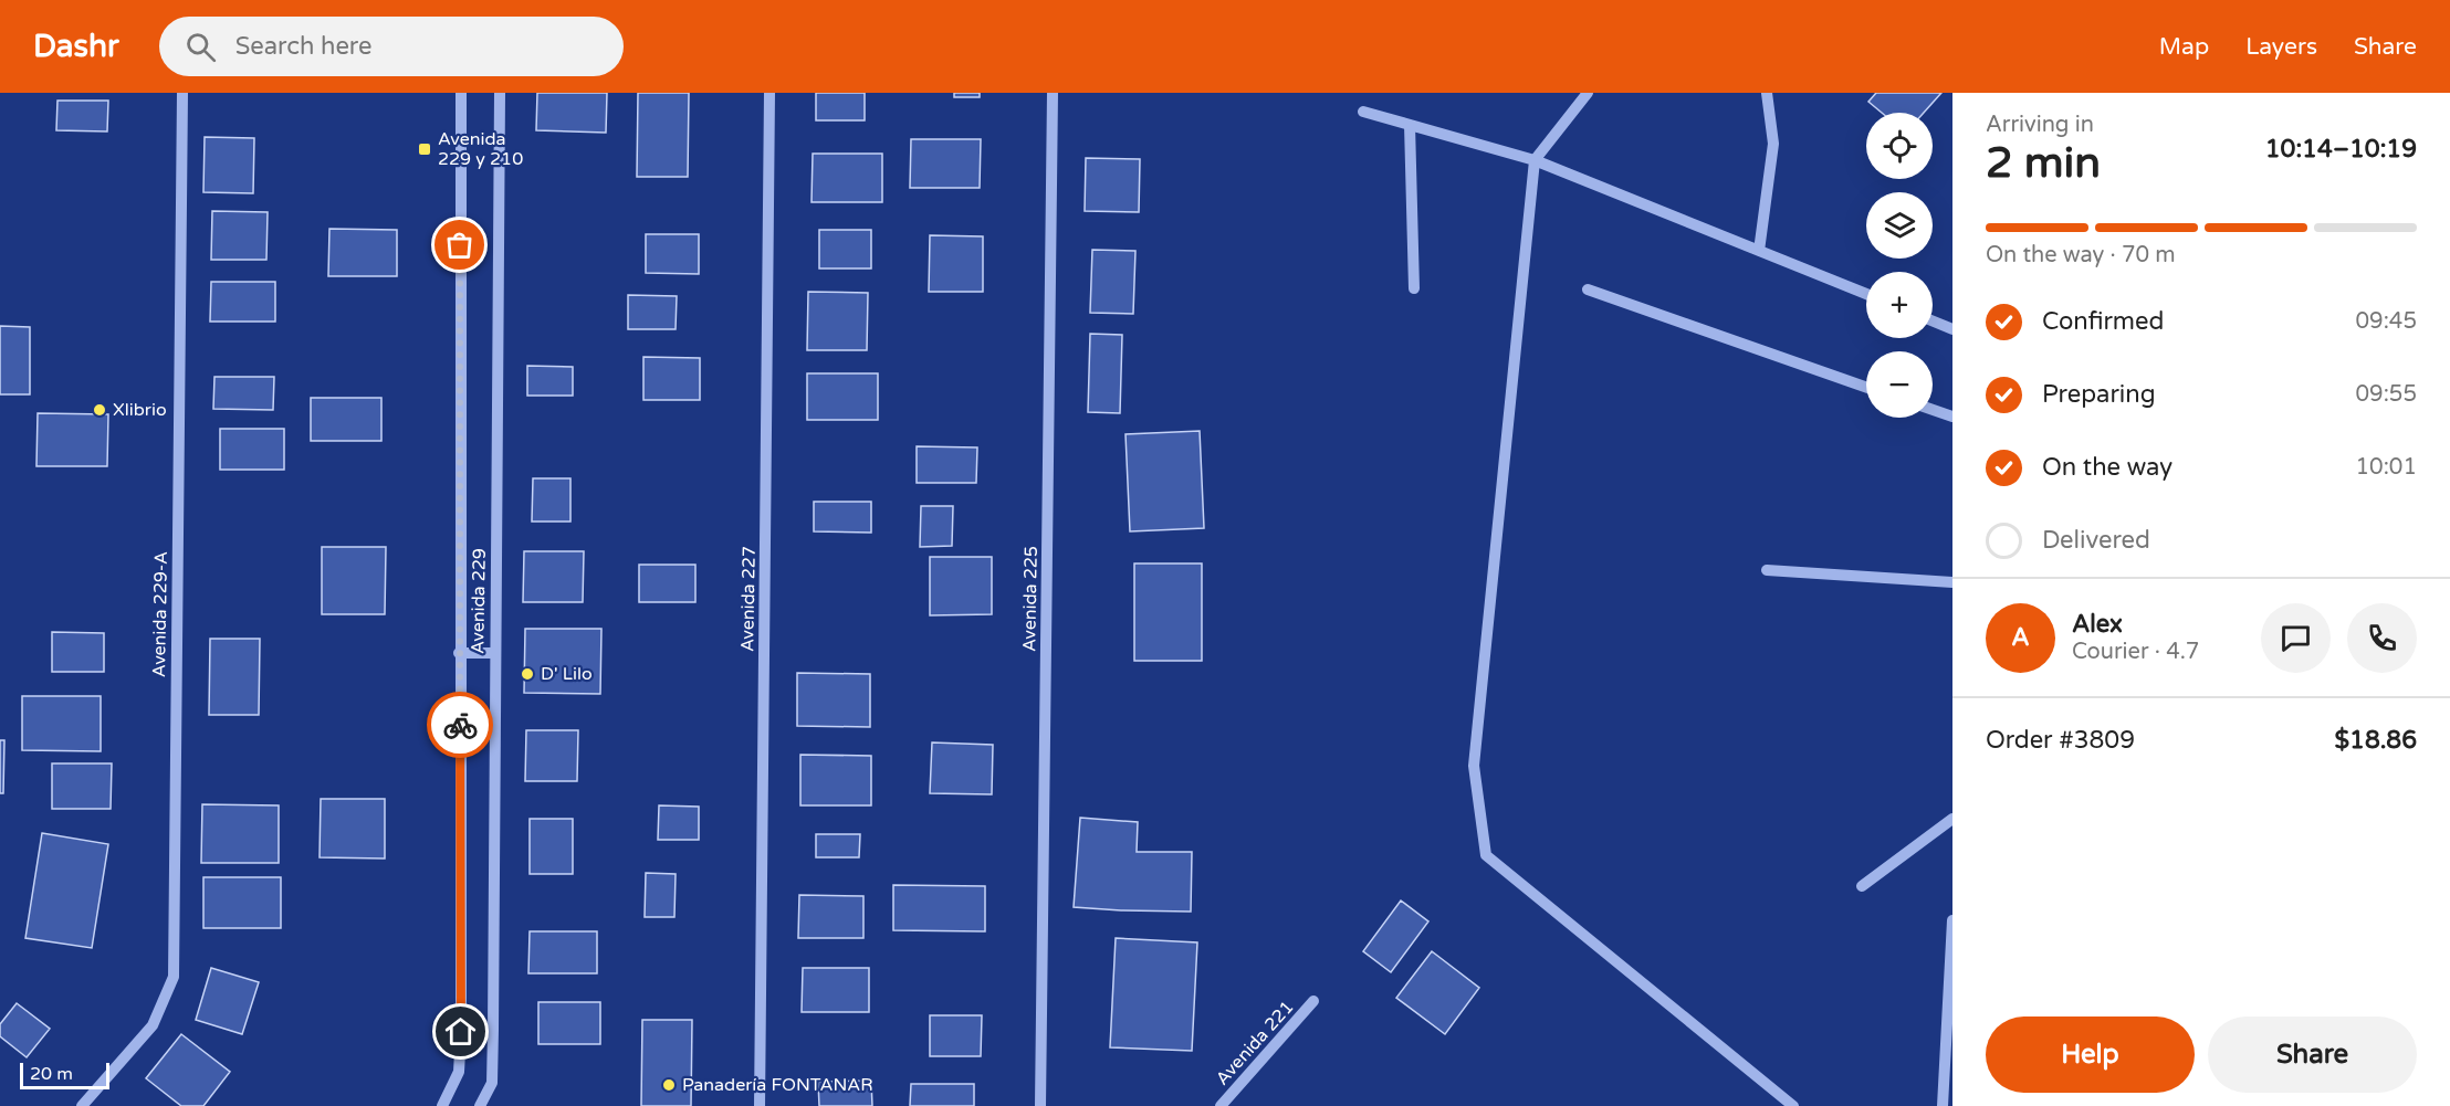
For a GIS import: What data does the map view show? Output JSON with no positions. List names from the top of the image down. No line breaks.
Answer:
{"streets":{"street":["Avenida 227","Avenida 225","Avenida 229","Avenida 229-A","Avenida 221"]},"places":{"transit":["Avenida 229 y 210"],"other":["Xlibrio","D' Lilo","Panadería FONTANAR"]},"scale_bar":"20 m","page":{"header":"Dashr","search":"Search here","nav":["Map","Layers","Share"],"heading":["2 min","Arriving in","10:14–10:19"],"panel":["Alex","Courier · 4.7","Order #3809","$18.86"],"map_buttons":["+","−"],"bar":"On the way · 70 m","list":[["Confirmed","09:45"],["Preparing","09:55"],["On the way","10:01"],"Delivered"],"round":"A","buttons":["Help","Share"],"scale":"20 m"}}
